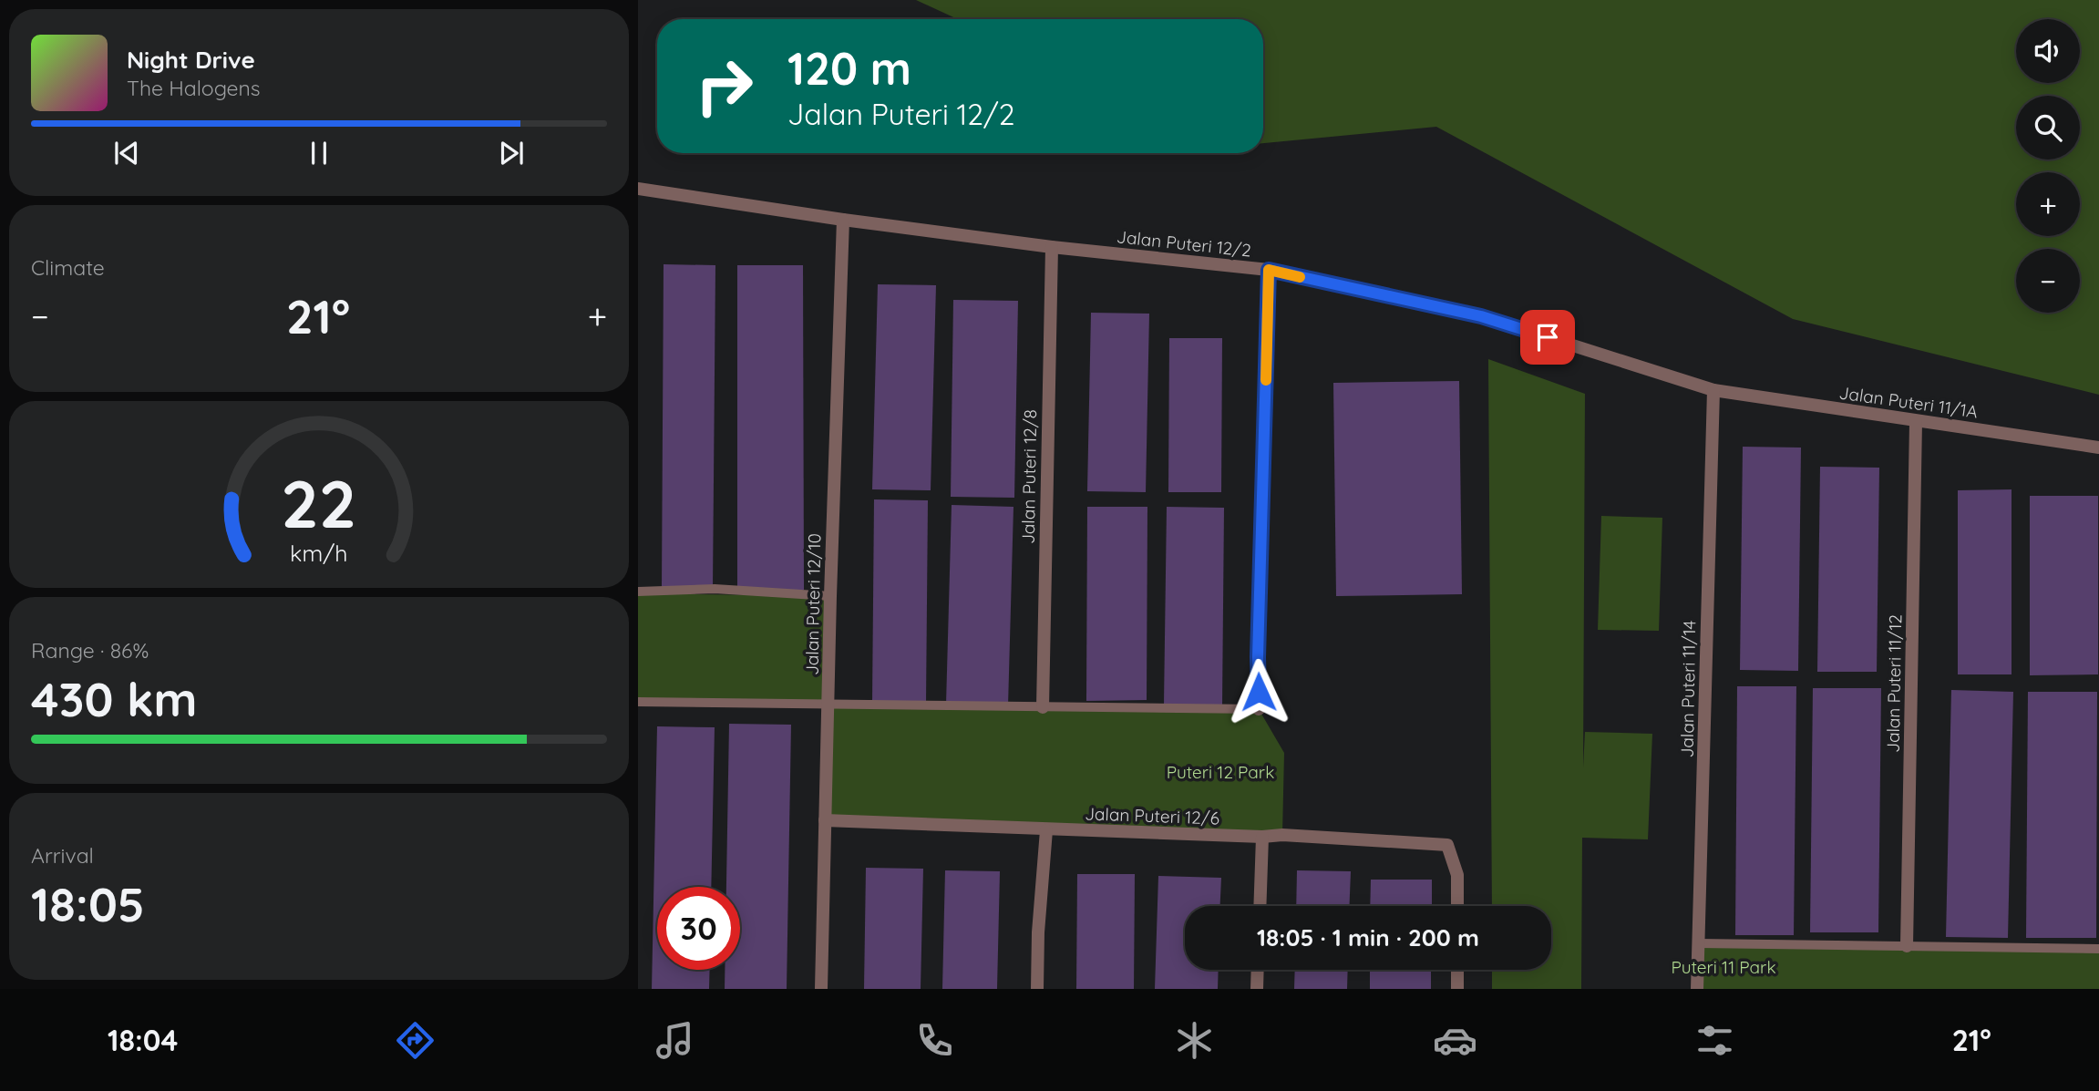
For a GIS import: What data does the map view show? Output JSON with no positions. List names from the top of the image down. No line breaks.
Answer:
{"streets":{"street":["Jalan Puteri 12/2","Jalan Puteri 11/1A","Jalan Puteri 12/8","Jalan Puteri 12/10","Jalan Puteri 11/12","Jalan Puteri 11/14","Jalan Puteri 12/6"]},"crossings":[["Jalan Puteri 12/2","Jalan Puteri 11/1A"],["Jalan Puteri 12/2","Jalan Puteri 12/8"],["Jalan Puteri 12/2","Jalan Puteri 12/10"],["Jalan Puteri 12/2","Jalan Puteri 11/14"],["Jalan Puteri 11/1A","Jalan Puteri 11/12"],["Jalan Puteri 11/1A","Jalan Puteri 11/14"],["Jalan Puteri 12/10","Jalan Puteri 12/6"]],"parks":["Puteri 12 Park","Puteri 11 Park"],"page":{"map_buttons":["+","−"],"turn":["120 m","Jalan Puteri 12/2"],"song":["Night Drive","The Halogens"],"tile":["Climate",["Range · 86%","430 km"],["Arrival","18:05"]],"heat":["−","21°","+"],"limit":"30","trip":"18:05 · 1 min · 200 m","tabs":["18:04","21°"],"gauge":["22","km/h"]}}
